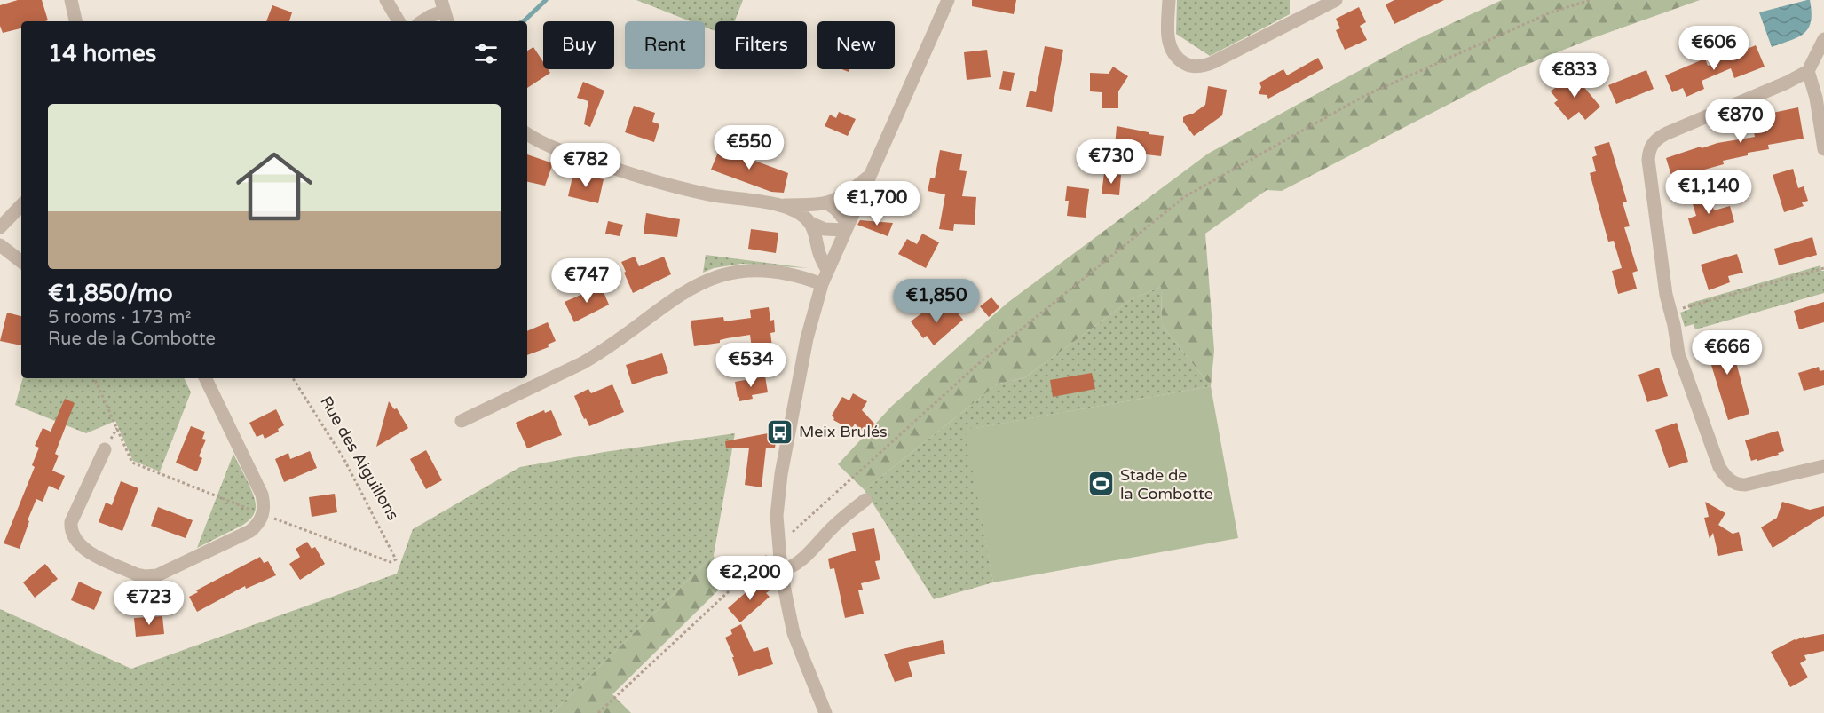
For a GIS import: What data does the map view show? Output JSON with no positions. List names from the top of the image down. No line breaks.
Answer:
{"streets":{"path":["Rue des Aiguillons"]},"places":{"bus stop":["Meix Brulés"],"sports":["Stade de la Combotte"]},"page":{"chip":["Buy","Rent","Filters","New"],"heading":"14 homes","price":["€606","€833","€870","€550","€730","€782","€1,140","€1,700","€747","€1,850","€666","€534","€2,200","€723"],"list":[{"name":"€1,850/mo","note":"5 rooms · 173 m² · Rue de la Combotte"}]}}
